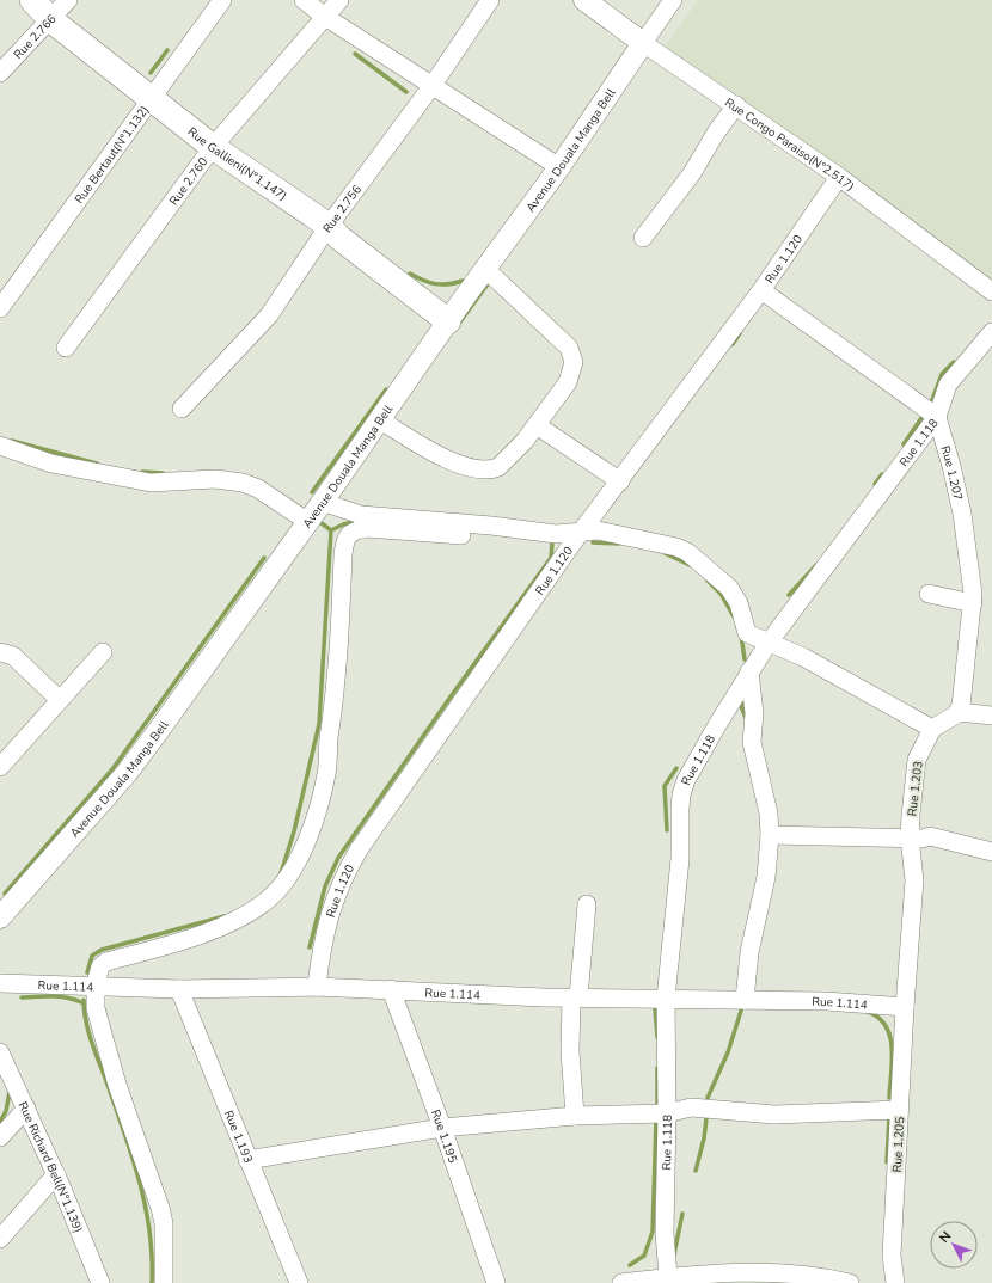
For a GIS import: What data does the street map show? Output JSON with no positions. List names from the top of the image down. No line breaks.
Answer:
{"streets":{"main road":["Rue Gallieni(N°1.147)"],"street":["Rue 2.766","Rue Congo Paraiso(N°2.517)","Avenue Douala Manga Bell","Rue Bertaut(N°1.132)","Rue 2.760","Rue 2.756","Rue 1.120","Rue 1.118","Rue 1.207","Rue 1.203","Rue 1.114","Rue 1.193","Rue 1.195","Rue 1.205","Rue Richard Bell(N°1.139)"]},"crossings":[["Rue 2.766","Rue Gallieni(N°1.147)"],["Rue Congo Paraiso(N°2.517)","Avenue Douala Manga Bell"],["Rue Congo Paraiso(N°2.517)","Rue 1.120"],["Avenue Douala Manga Bell","Rue Gallieni(N°1.147)"],["Rue Bertaut(N°1.132)","Rue Gallieni(N°1.147)"],["Rue Gallieni(N°1.147)","Rue 2.760"],["Rue Gallieni(N°1.147)","Rue 2.756"],["Rue 1.120","Rue 1.114"],["Rue 1.118","Rue 1.207"],["Rue 1.118","Rue 1.114"],["Rue 1.203","Rue 1.114"],["Rue 1.203","Rue 1.205"],["Rue 1.114","Rue 1.193"],["Rue 1.114","Rue 1.195"],["Rue 1.114","Rue 1.205"]],"north":"top left"}
